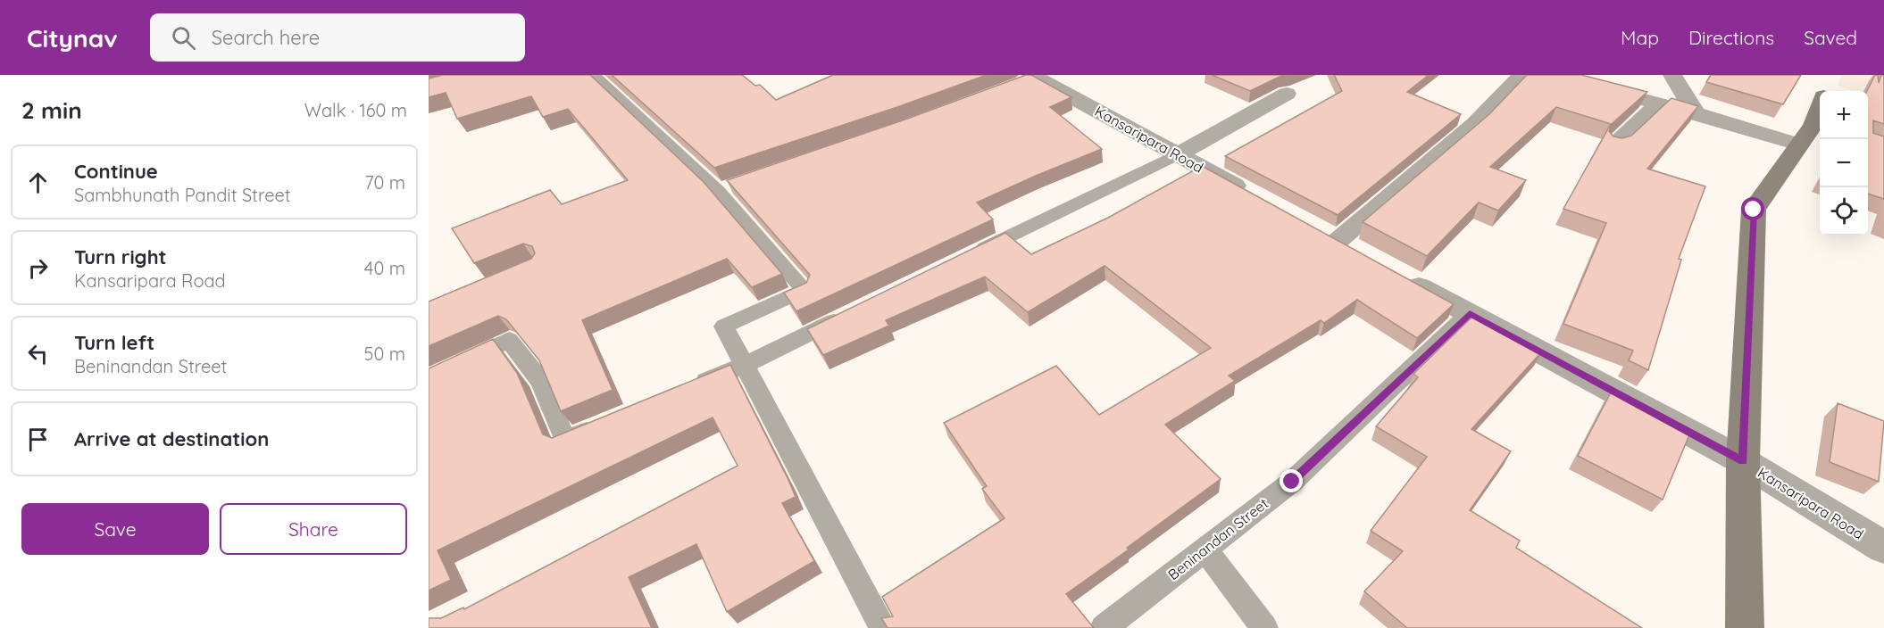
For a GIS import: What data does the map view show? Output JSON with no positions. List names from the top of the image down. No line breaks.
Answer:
{"streets":{"street":["Kansaripara Road"],"lane":["Beninandan Street"]},"crossings":[["Kansaripara Road","Beninandan Street"]],"page":{"header":"Citynav","search":"Search here","nav":["Map","Directions","Saved"],"heading":["2 min","Walk · 160 m"],"map_buttons":["+","−"],"list":[["Continue","Sambhunath Pandit Street","70 m"],["Turn right","Kansaripara Road","40 m"],["Turn left","Beninandan Street","50 m"],"Arrive at destination"],"buttons":["Save","Share"]}}
